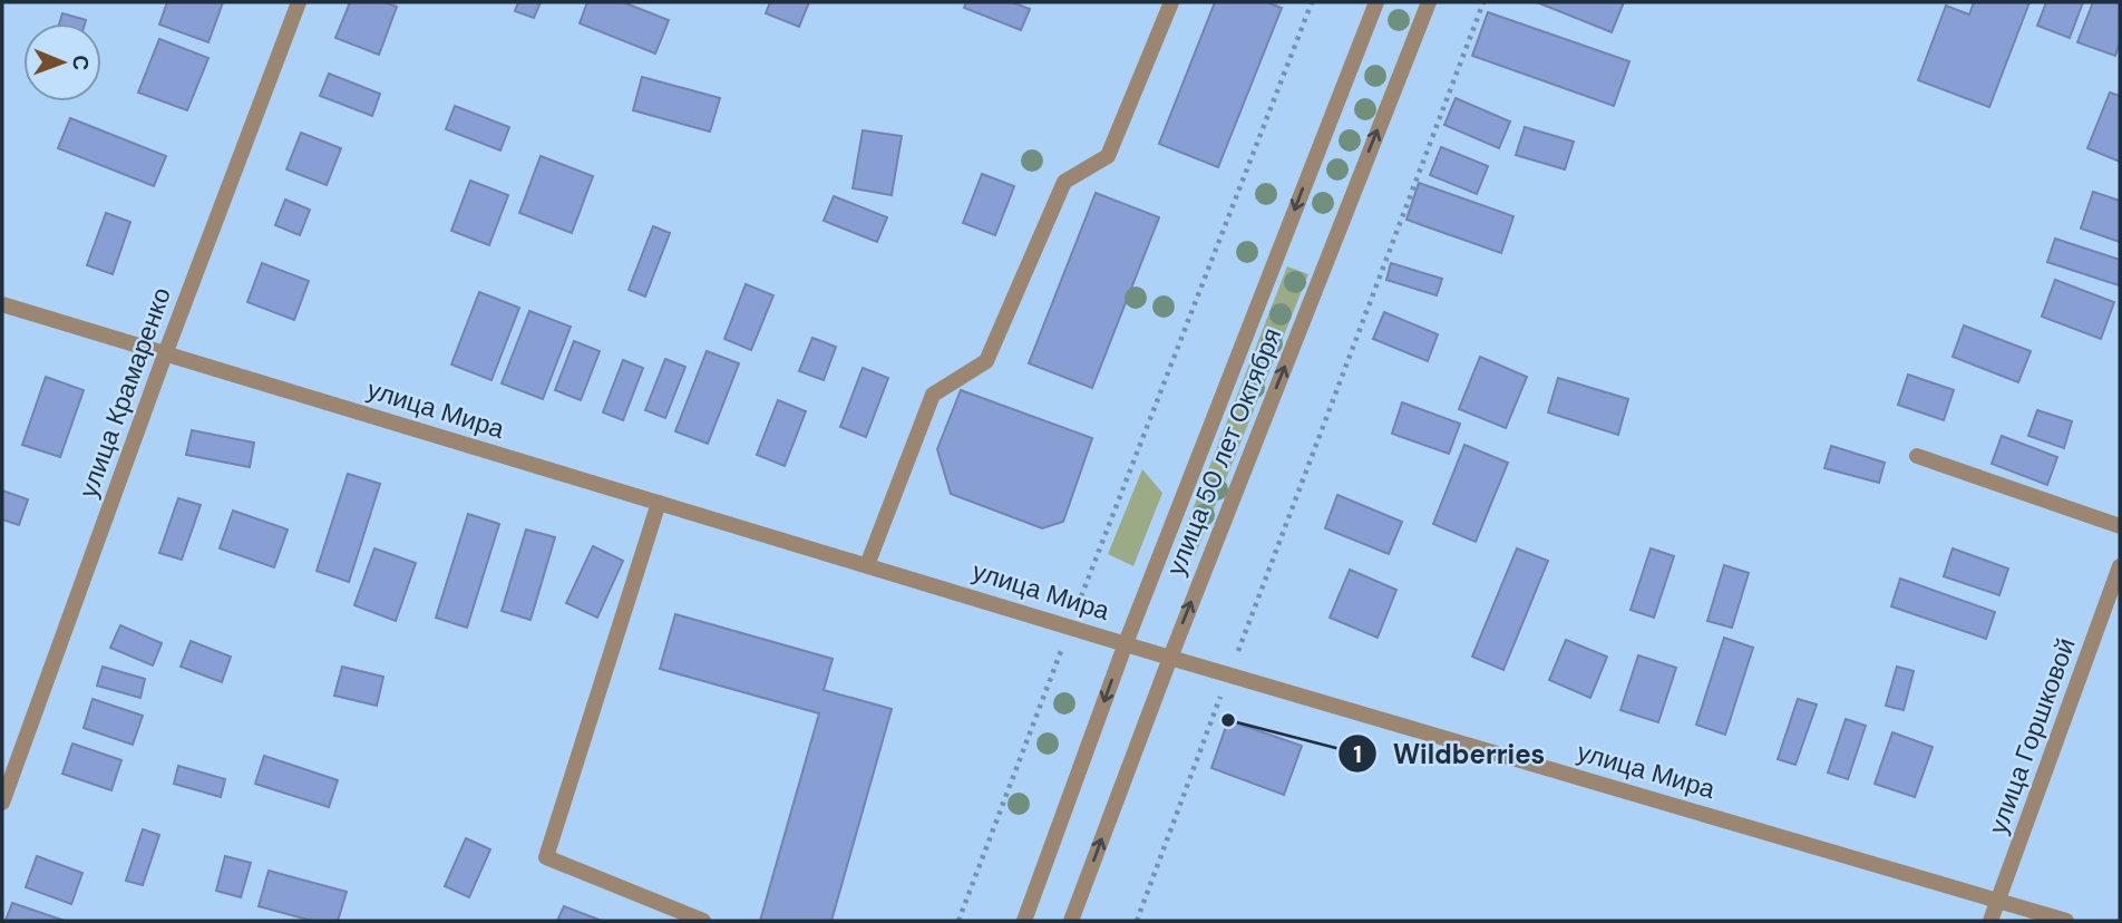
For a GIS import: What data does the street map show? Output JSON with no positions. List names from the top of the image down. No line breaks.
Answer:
{"streets":{"street":["улица Крамаренко","улица Мира","улица 50 лет Октября","улица Горшковой"]},"crossings":[["улица Крамаренко","улица Мира"],["улица Мира","улица 50 лет Октября"],["улица Мира","улица Горшковой"]],"places":["Wildberries"],"north":"right"}
